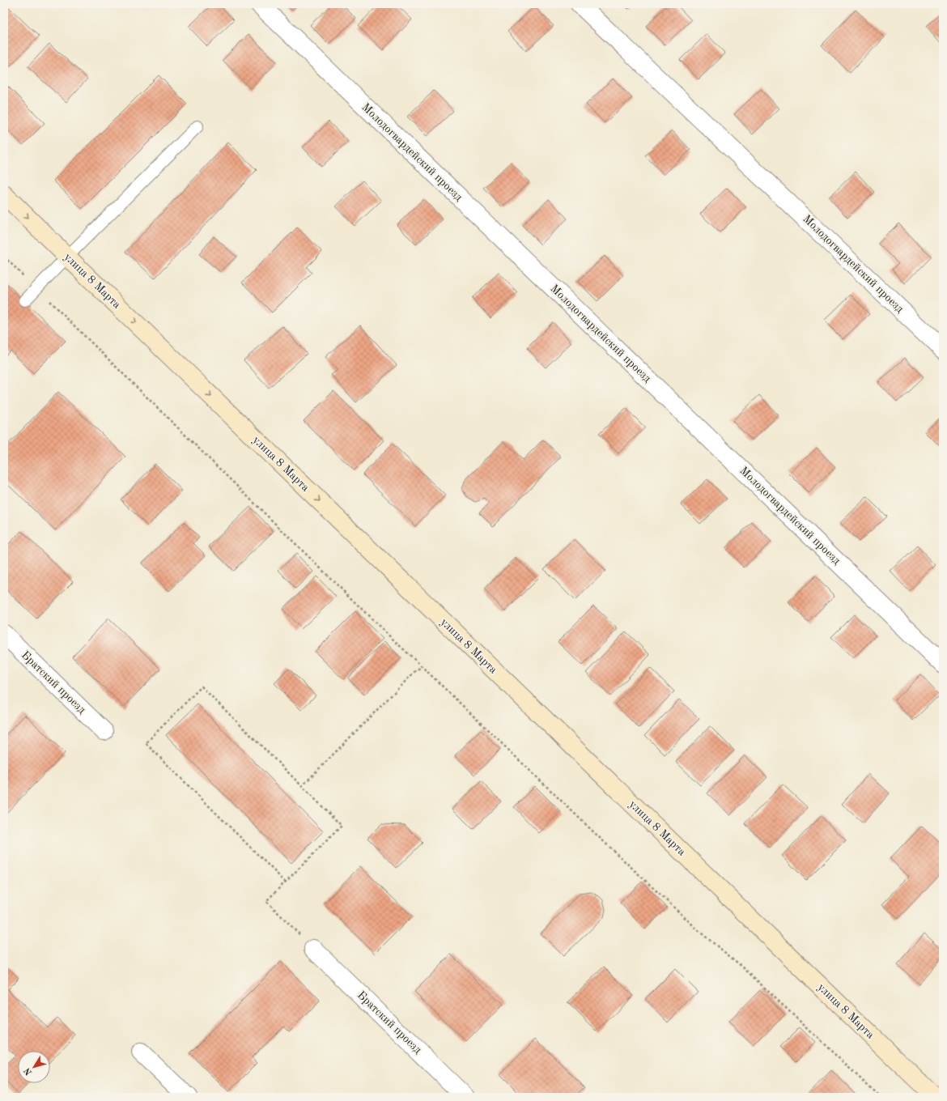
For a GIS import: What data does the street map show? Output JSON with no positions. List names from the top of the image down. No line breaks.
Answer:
{"streets":{"street":["Молодогвардейский проезд","улица 8 Марта","Братский проезд"]},"one_way":["улица 8 Марта"],"north":"bottom left"}
